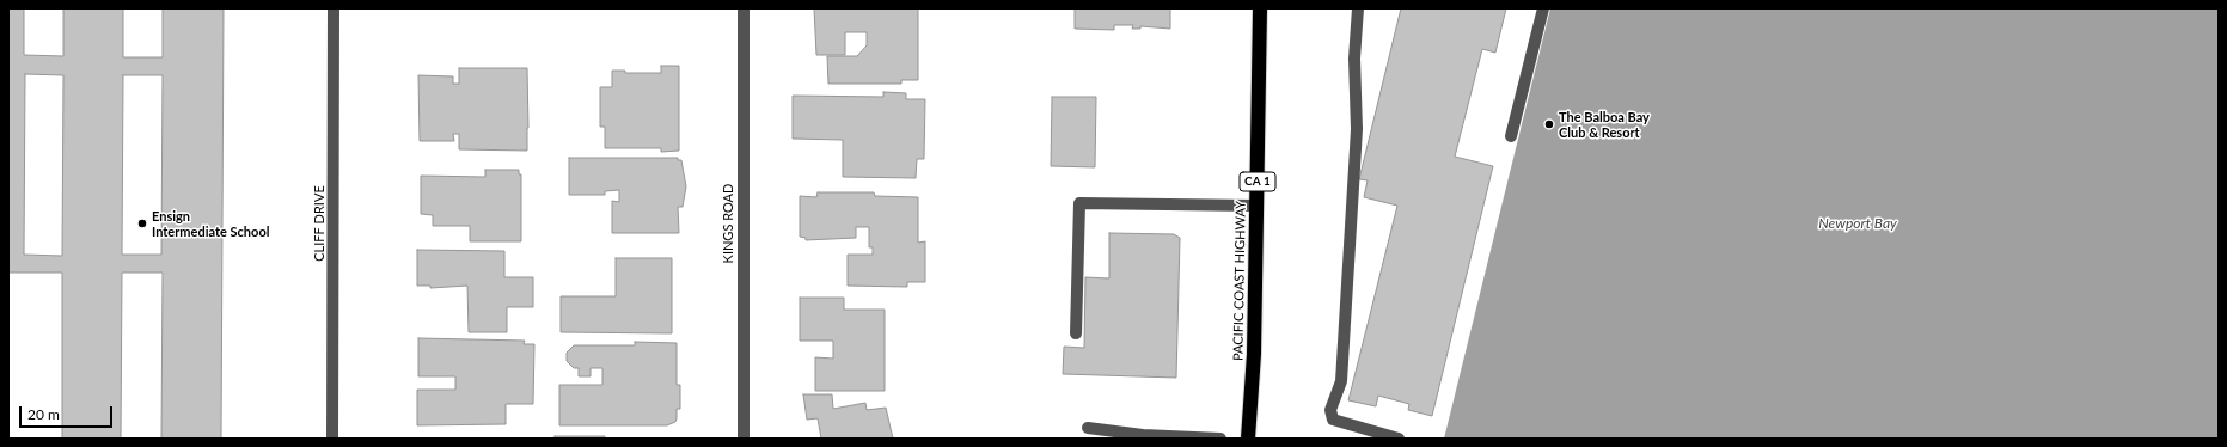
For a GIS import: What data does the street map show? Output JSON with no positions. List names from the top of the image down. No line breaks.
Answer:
{"streets":{"highway":["CA 1","PACIFIC COAST HIGHWAY"],"street":["CLIFF DRIVE","KINGS ROAD"]},"water":["Newport Bay"],"places":["The Balboa Bay Club & Resort","Ensign Intermediate School"],"scale_bar":"20 m"}
